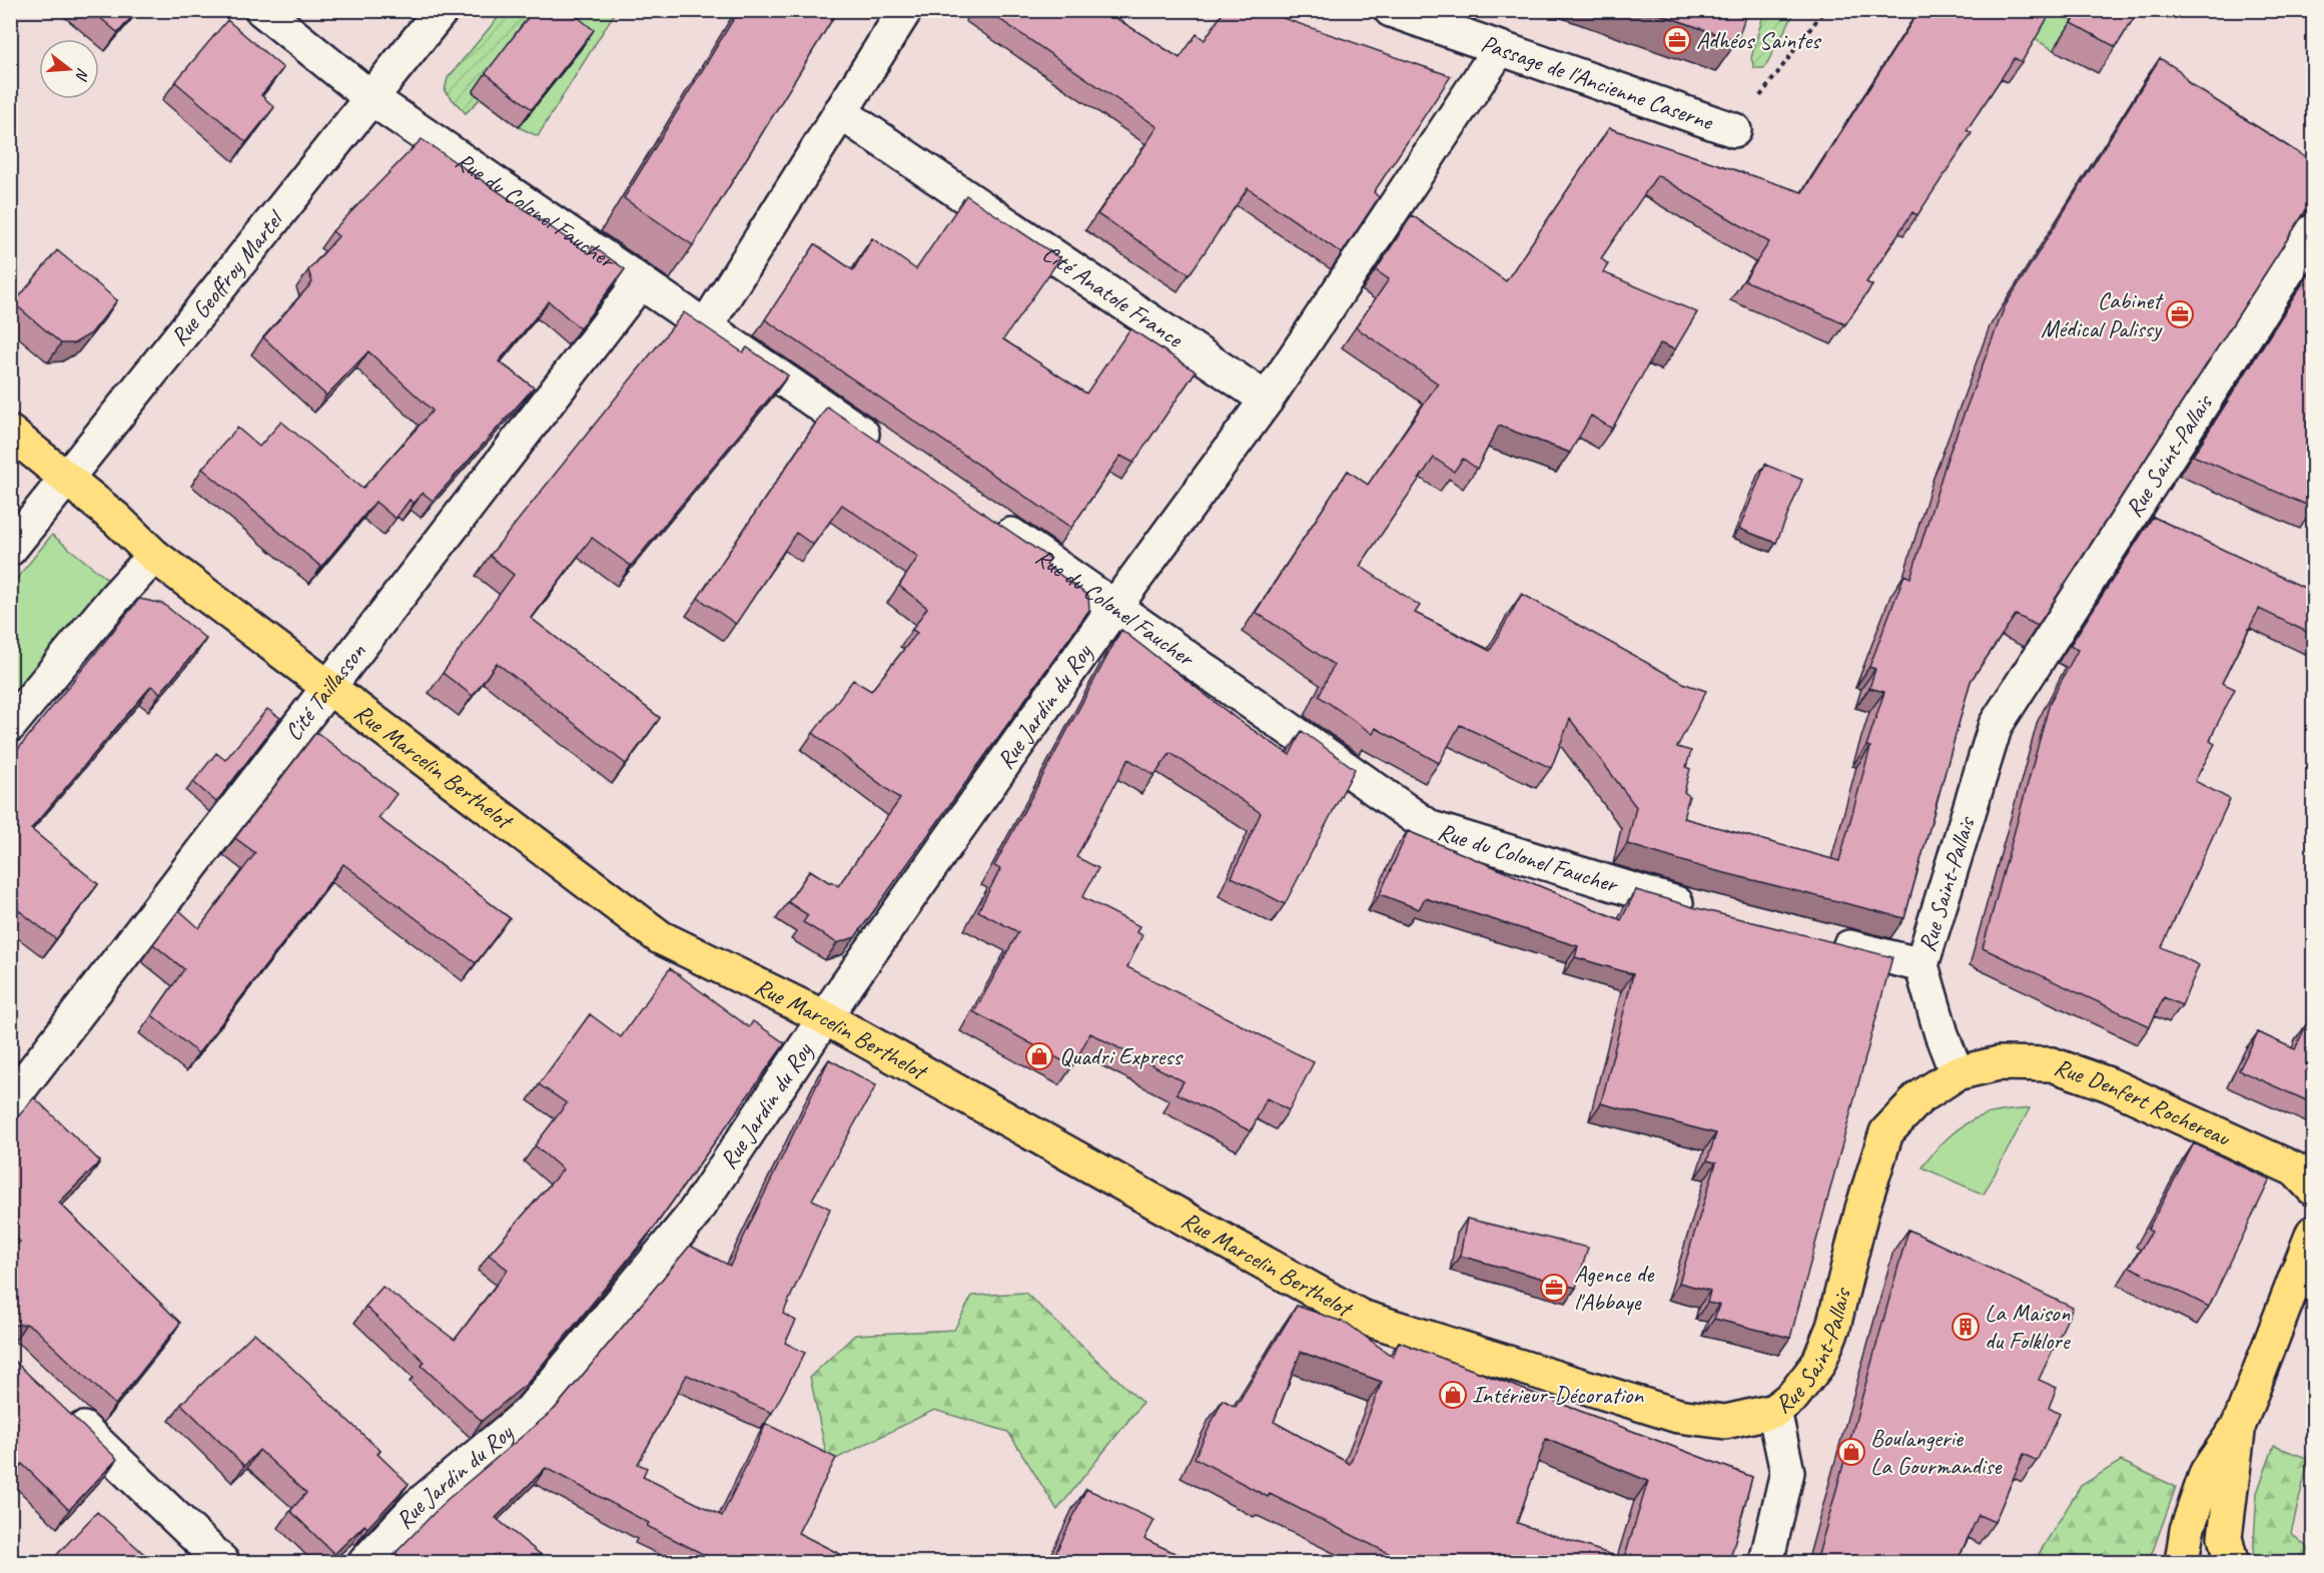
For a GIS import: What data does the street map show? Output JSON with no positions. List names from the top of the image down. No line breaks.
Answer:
{"streets":{"main road":["Rue Saint-Pallais","Rue Marcelin Berthelot","Rue Denfert Rochereau"],"street":["Passage de l'Ancienne Caserne","Rue du Colonel Faucher","Rue Geoffroy Martel","Cité Anatole France","Cité Taillasson","Rue Jardin du Roy"]},"crossings":[["Rue du Colonel Faucher","Rue Geoffroy Martel"],["Rue du Colonel Faucher","Cité Taillasson"],["Rue du Colonel Faucher","Rue Jardin du Roy"],["Rue Geoffroy Martel","Rue Marcelin Berthelot"],["Rue Saint-Pallais","Rue Marcelin Berthelot"],["Rue Saint-Pallais","Rue Denfert Rochereau"],["Cité Taillasson","Rue Marcelin Berthelot"],["Rue Jardin du Roy","Rue Marcelin Berthelot"]],"places":{"office":["Adhéos Saintes","Cabinet Médical Palissy","Agence de l'Abbaye"],"shop":["Quadri Express","Intérieur-Décoration","Boulangerie La Gourmandise"],"building":["La Maison du Folklore"]},"north":"right"}
